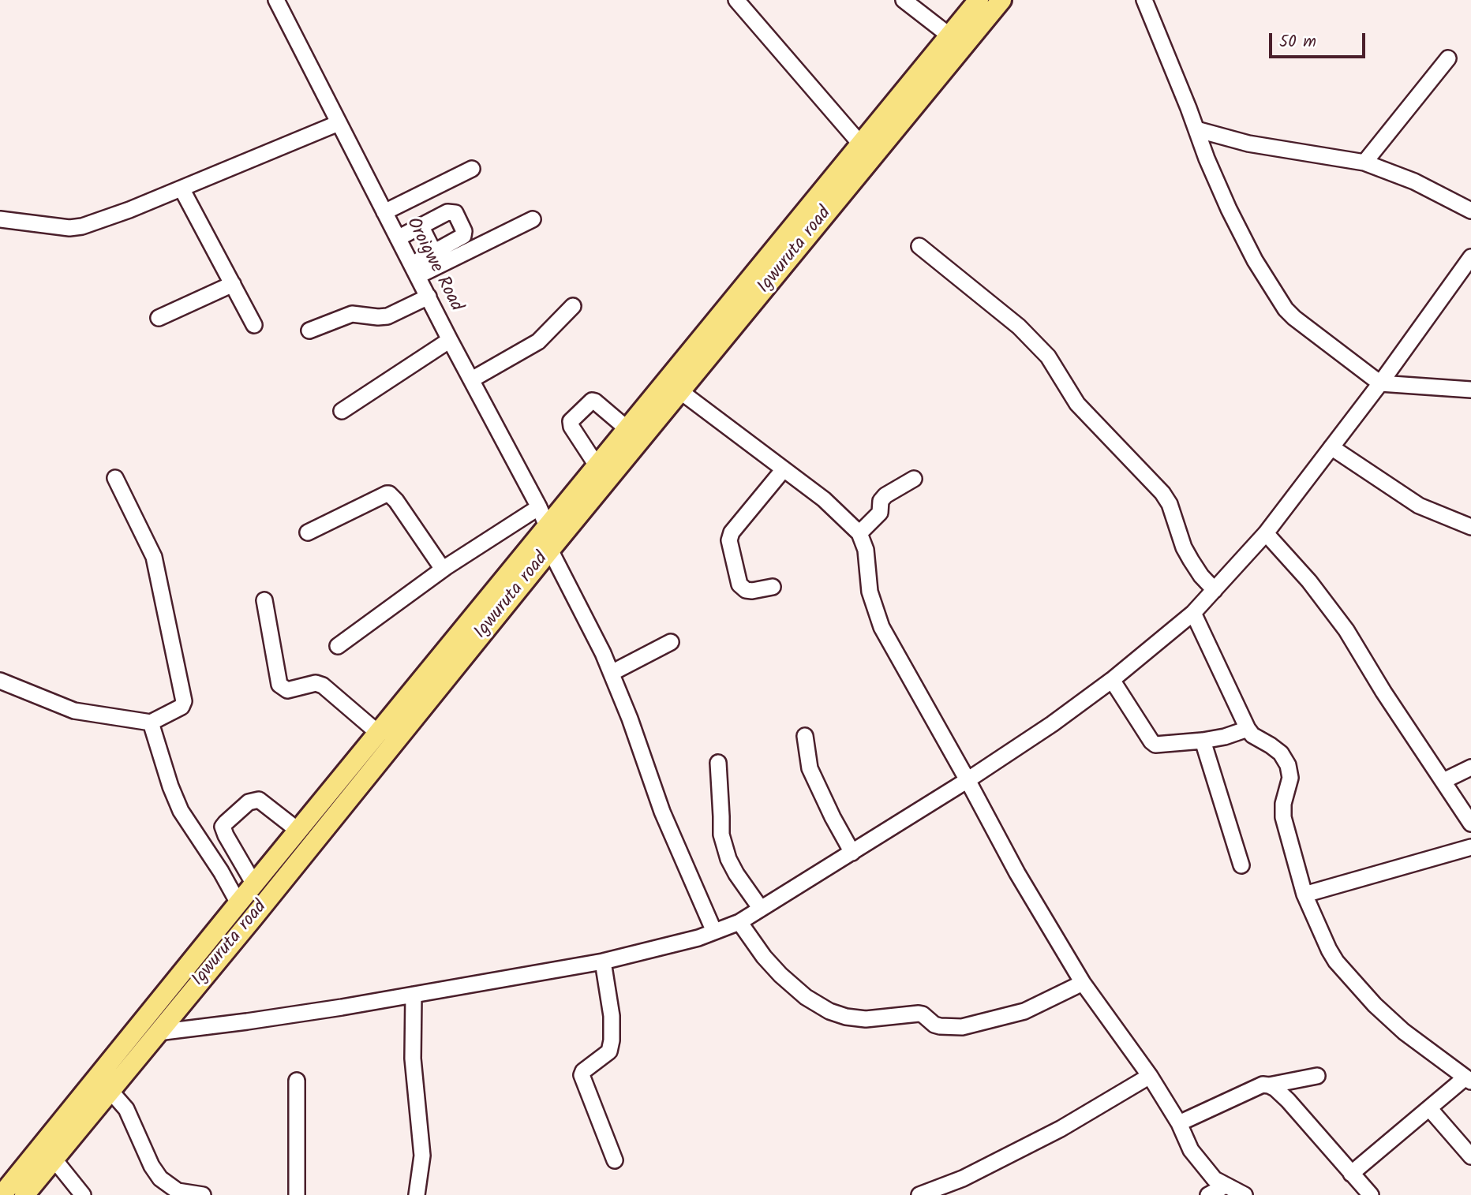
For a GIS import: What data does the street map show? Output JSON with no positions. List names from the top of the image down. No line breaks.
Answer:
{"streets":{"main road":["Igwuruta road"],"street":["Oroigwe Road"]},"crossings":[["Igwuruta road","Oroigwe Road"]],"scale_bar":"50 m"}
